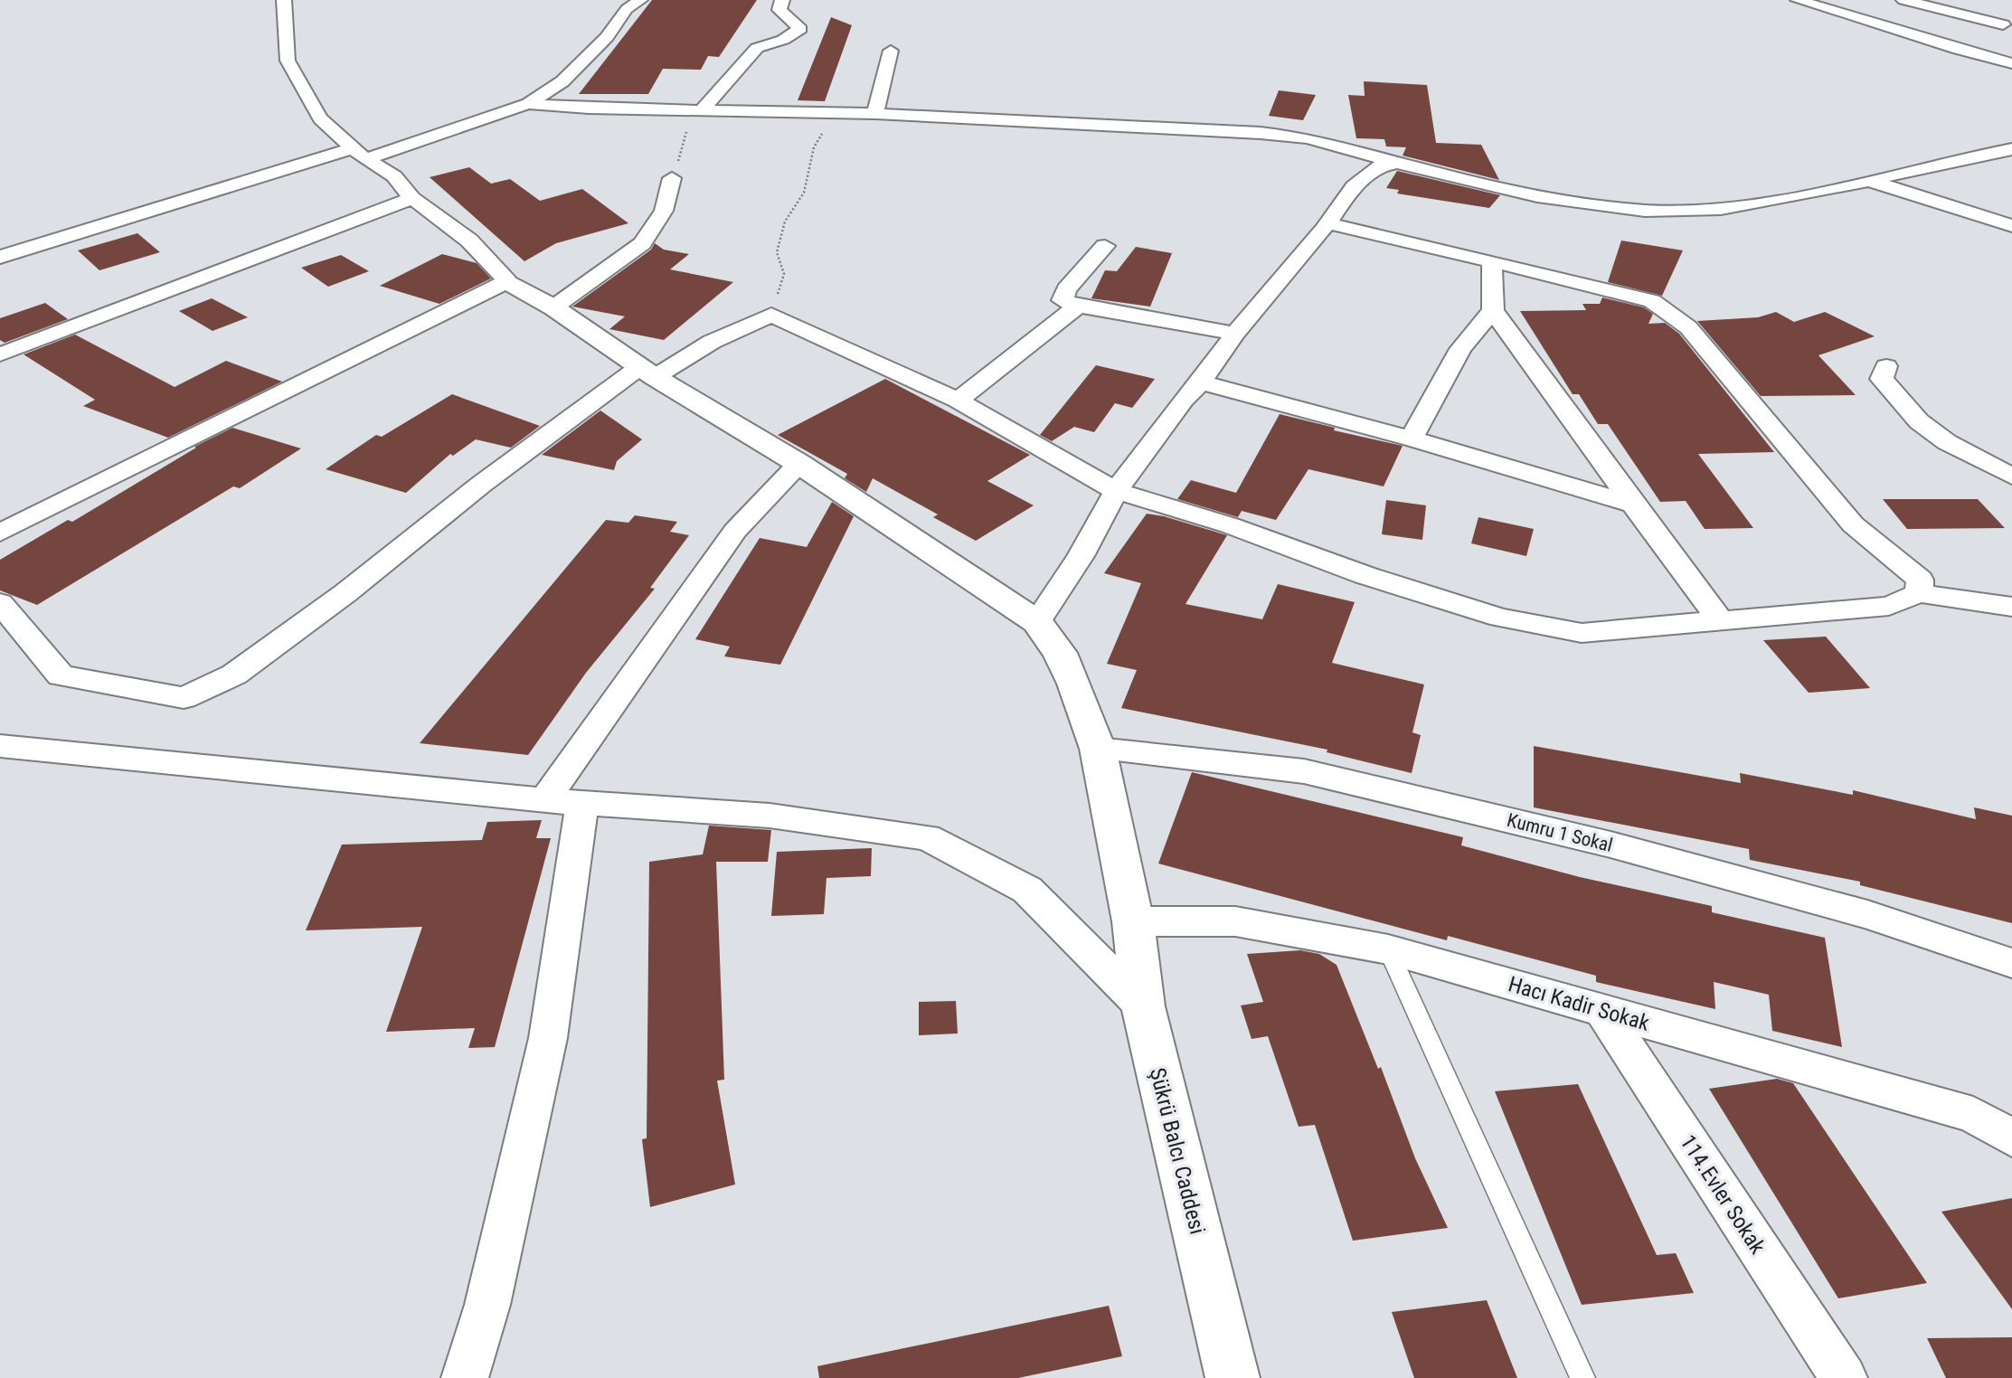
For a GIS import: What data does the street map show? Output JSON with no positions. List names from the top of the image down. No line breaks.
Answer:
{"streets":{"street":["Kumru 1 Sokal","Hacı Kadir Sokak","Şükrü Balcı Caddesi","114.Evler Sokak"]},"crossings":[["Kumru 1 Sokal","Şükrü Balcı Caddesi"],["Hacı Kadir Sokak","Şükrü Balcı Caddesi"],["Hacı Kadir Sokak","114.Evler Sokak"]]}
